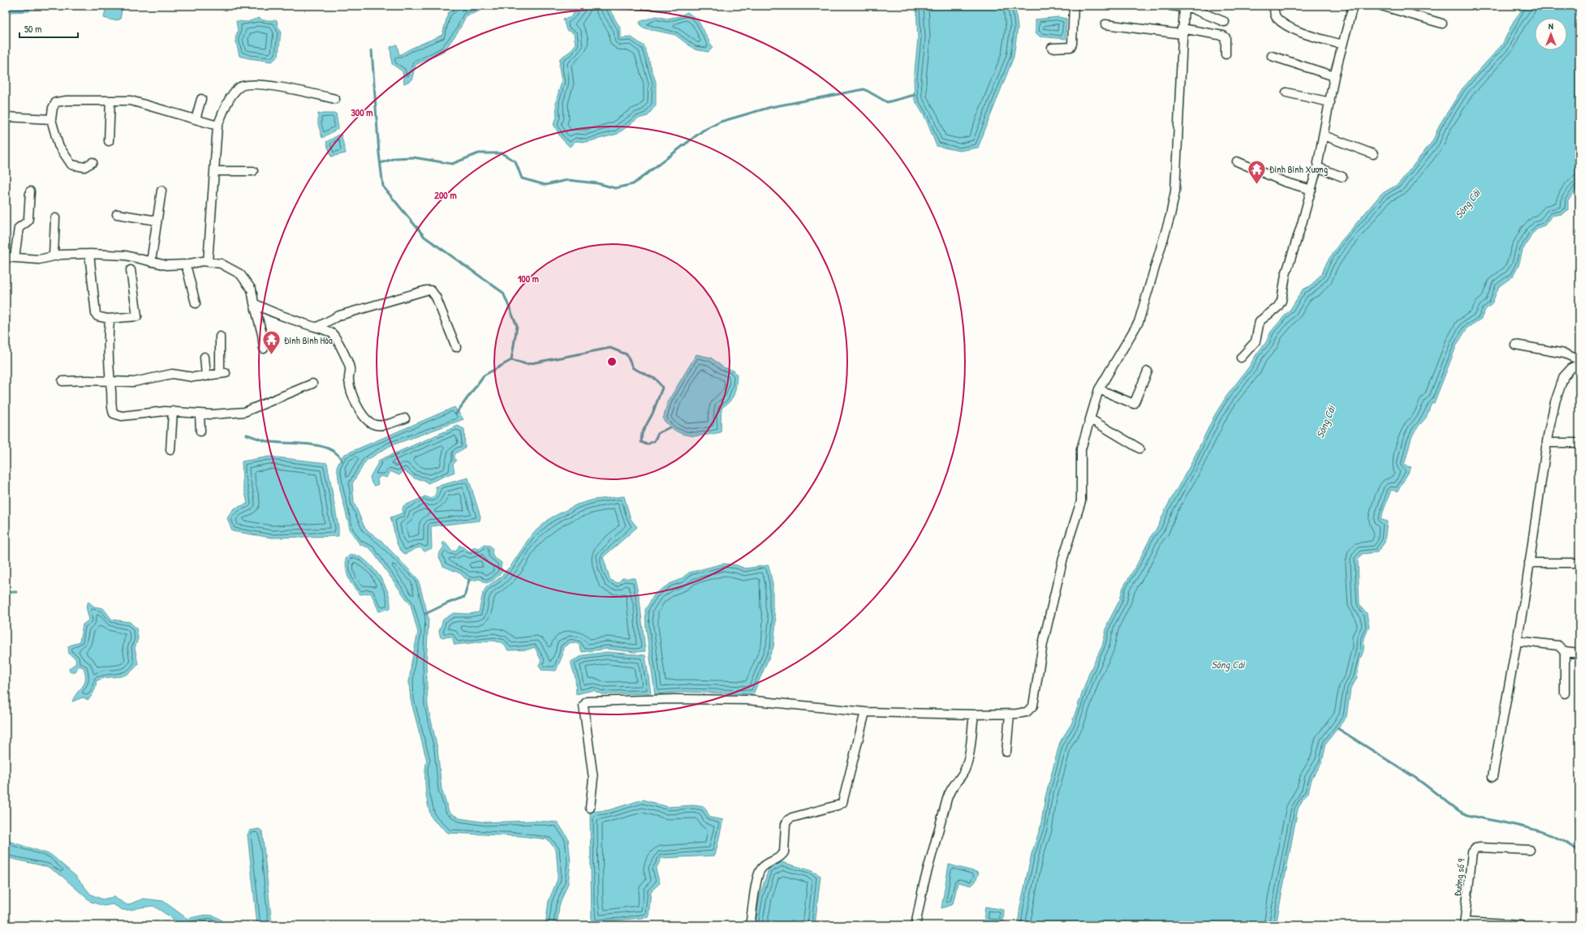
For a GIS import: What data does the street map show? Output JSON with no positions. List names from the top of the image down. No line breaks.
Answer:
{"streets":{"street":["Đường số 9"]},"water":["Sông Cái"],"places":{"temple":["Đình Bình Xương","Đình Bình Hòa"]},"scale_bar":"50 m","north":"top","rings":["300 m","200 m","100 m"]}
